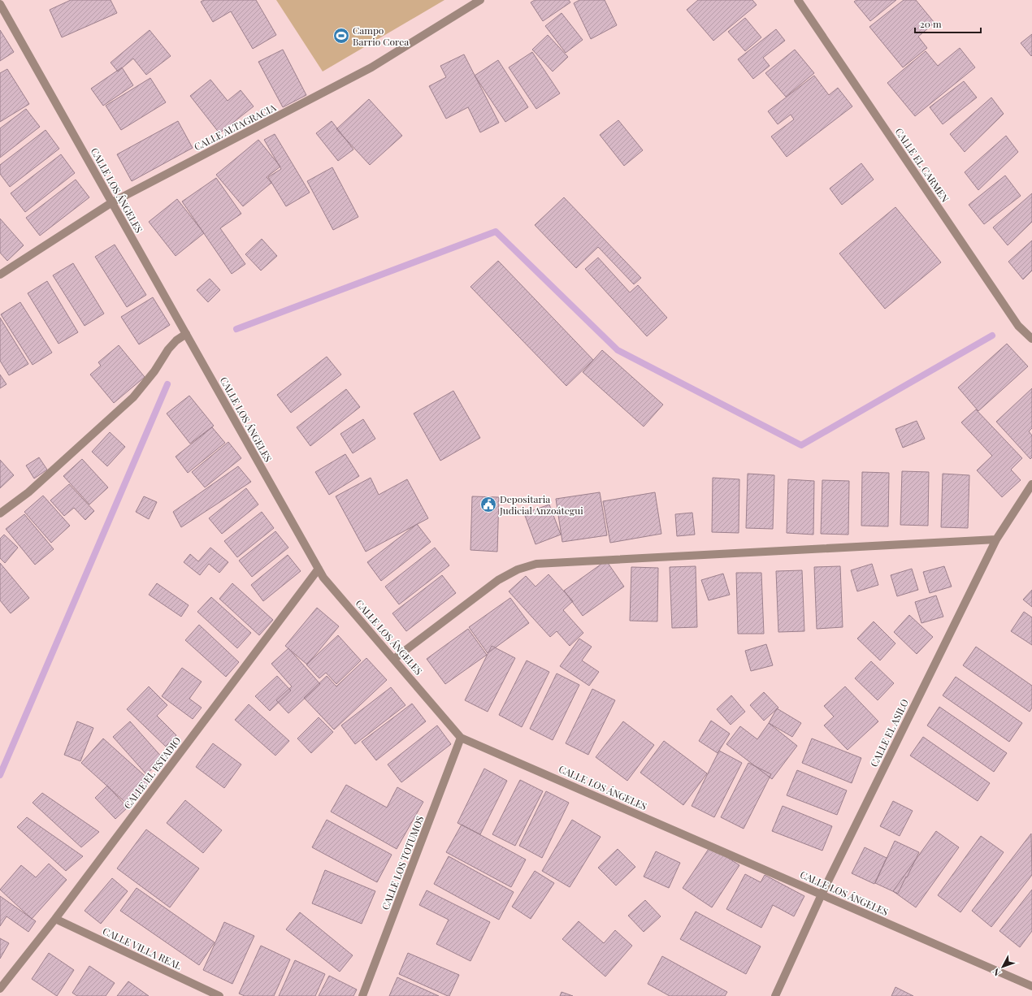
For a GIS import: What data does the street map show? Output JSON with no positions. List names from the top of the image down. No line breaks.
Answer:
{"streets":{"street":["CALLE ALTAGRACIA","CALLE EL CARMEN","CALLE LOS ÁNGELES","CALLE EL ASILO","CALLE EL ESTADIO","CALLE LOS TOTUMOS","CALLE VILLA REAL"]},"crossings":[["CALLE ALTAGRACIA","CALLE LOS ÁNGELES"],["CALLE LOS ÁNGELES","CALLE EL ASILO"],["CALLE LOS ÁNGELES","CALLE EL ESTADIO"],["CALLE LOS ÁNGELES","CALLE LOS TOTUMOS"],["CALLE EL ESTADIO","CALLE VILLA REAL"]],"places":{"sports":["Campo Barrio Corea"],"public building":["Depositaria Judicial Anzoátegui"]},"scale_bar":"20 m","north":"bottom left"}
